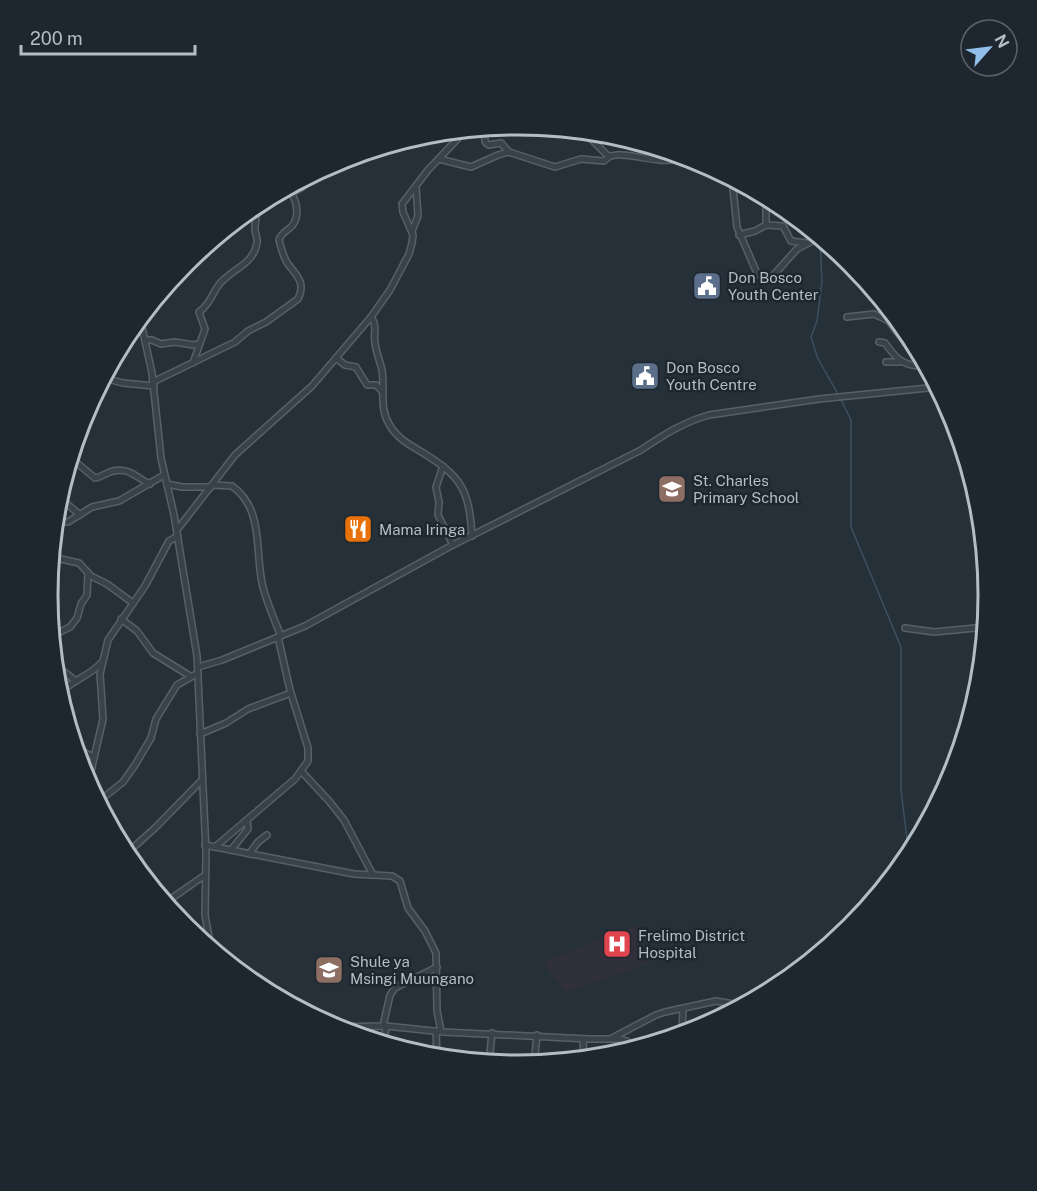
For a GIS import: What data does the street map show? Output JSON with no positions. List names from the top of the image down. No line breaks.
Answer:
{"places":{"public building":["Don Bosco Youth Center","Don Bosco Youth Centre"],"school or university":["St. Charles Primary School","Shule ya Msingi Muungano"],"restaurant":["Mama Iringa"],"hospital":["Frelimo District Hospital"]},"scale_bar":"200 m","north":"top right"}
